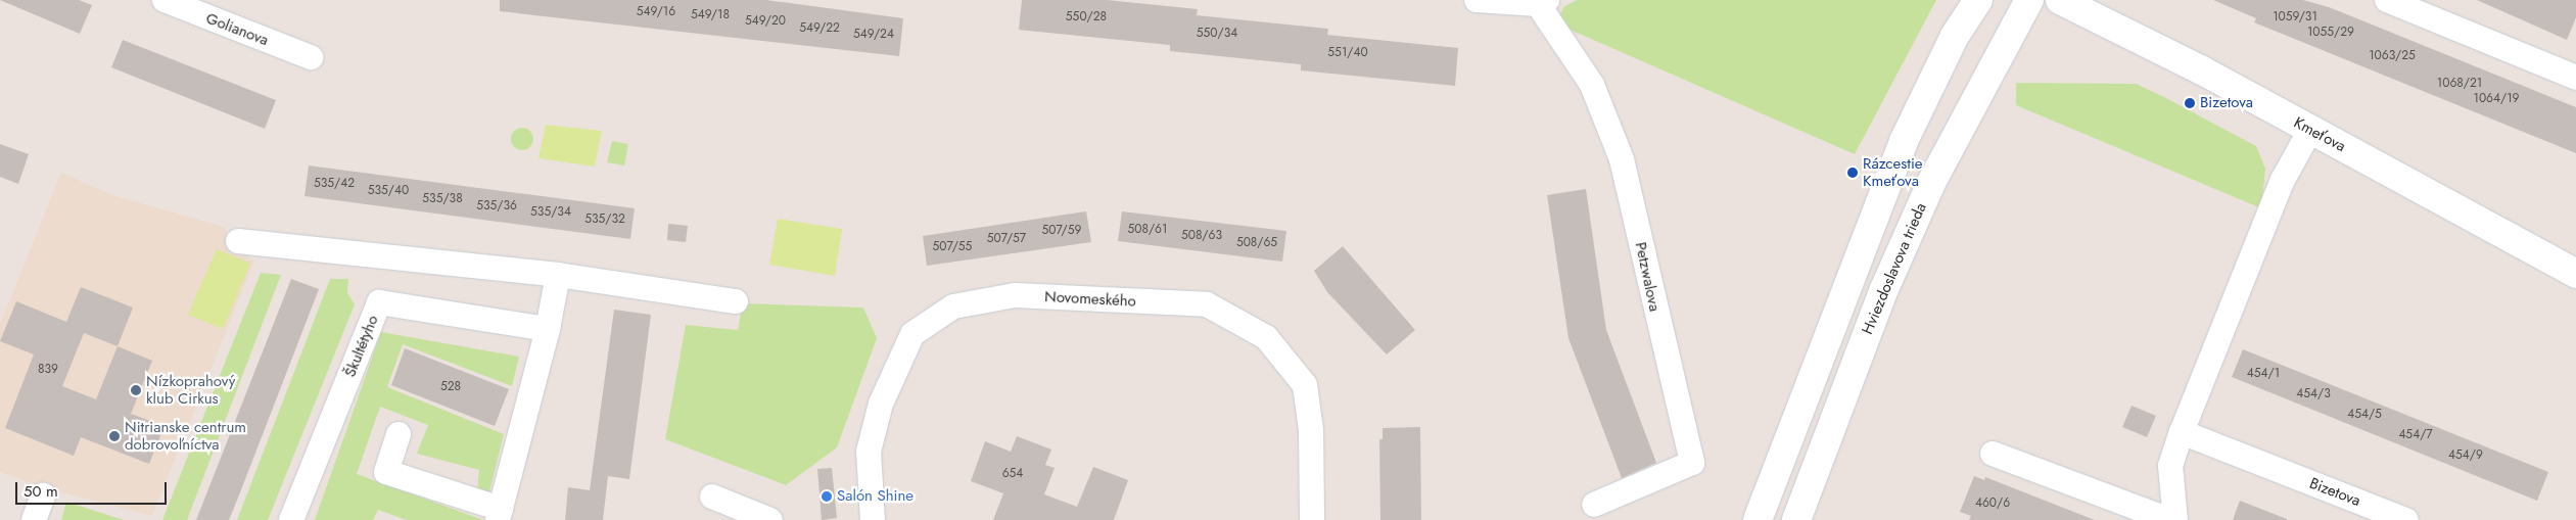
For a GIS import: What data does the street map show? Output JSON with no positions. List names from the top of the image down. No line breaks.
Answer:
{"streets":{"street":["Golianova","Kmeťova","Hviezdoslavova trieda","Petzwalova","Novomeského","Škultétyho","Bizetova"]},"places":["Bizetova","Rázcestie Kmeťova","Nízkoprahový klub Cirkus","Nitrianske centrum dobrovoľníctva","Salón Shine"],"house_numbers":["549/16","549/18","550/28","1059/31","549/20","549/22","1055/29","550/34","549/24","551/40","1063/25","1068/21","1064/19","535/42","535/40","535/38","535/36","535/34","535/32","508/61","507/59","508/63","507/57","508/65","507/55","839","454/1","528","454/3","454/5","454/7","454/9","654","460/6"],"scale_bar":"50 m"}
